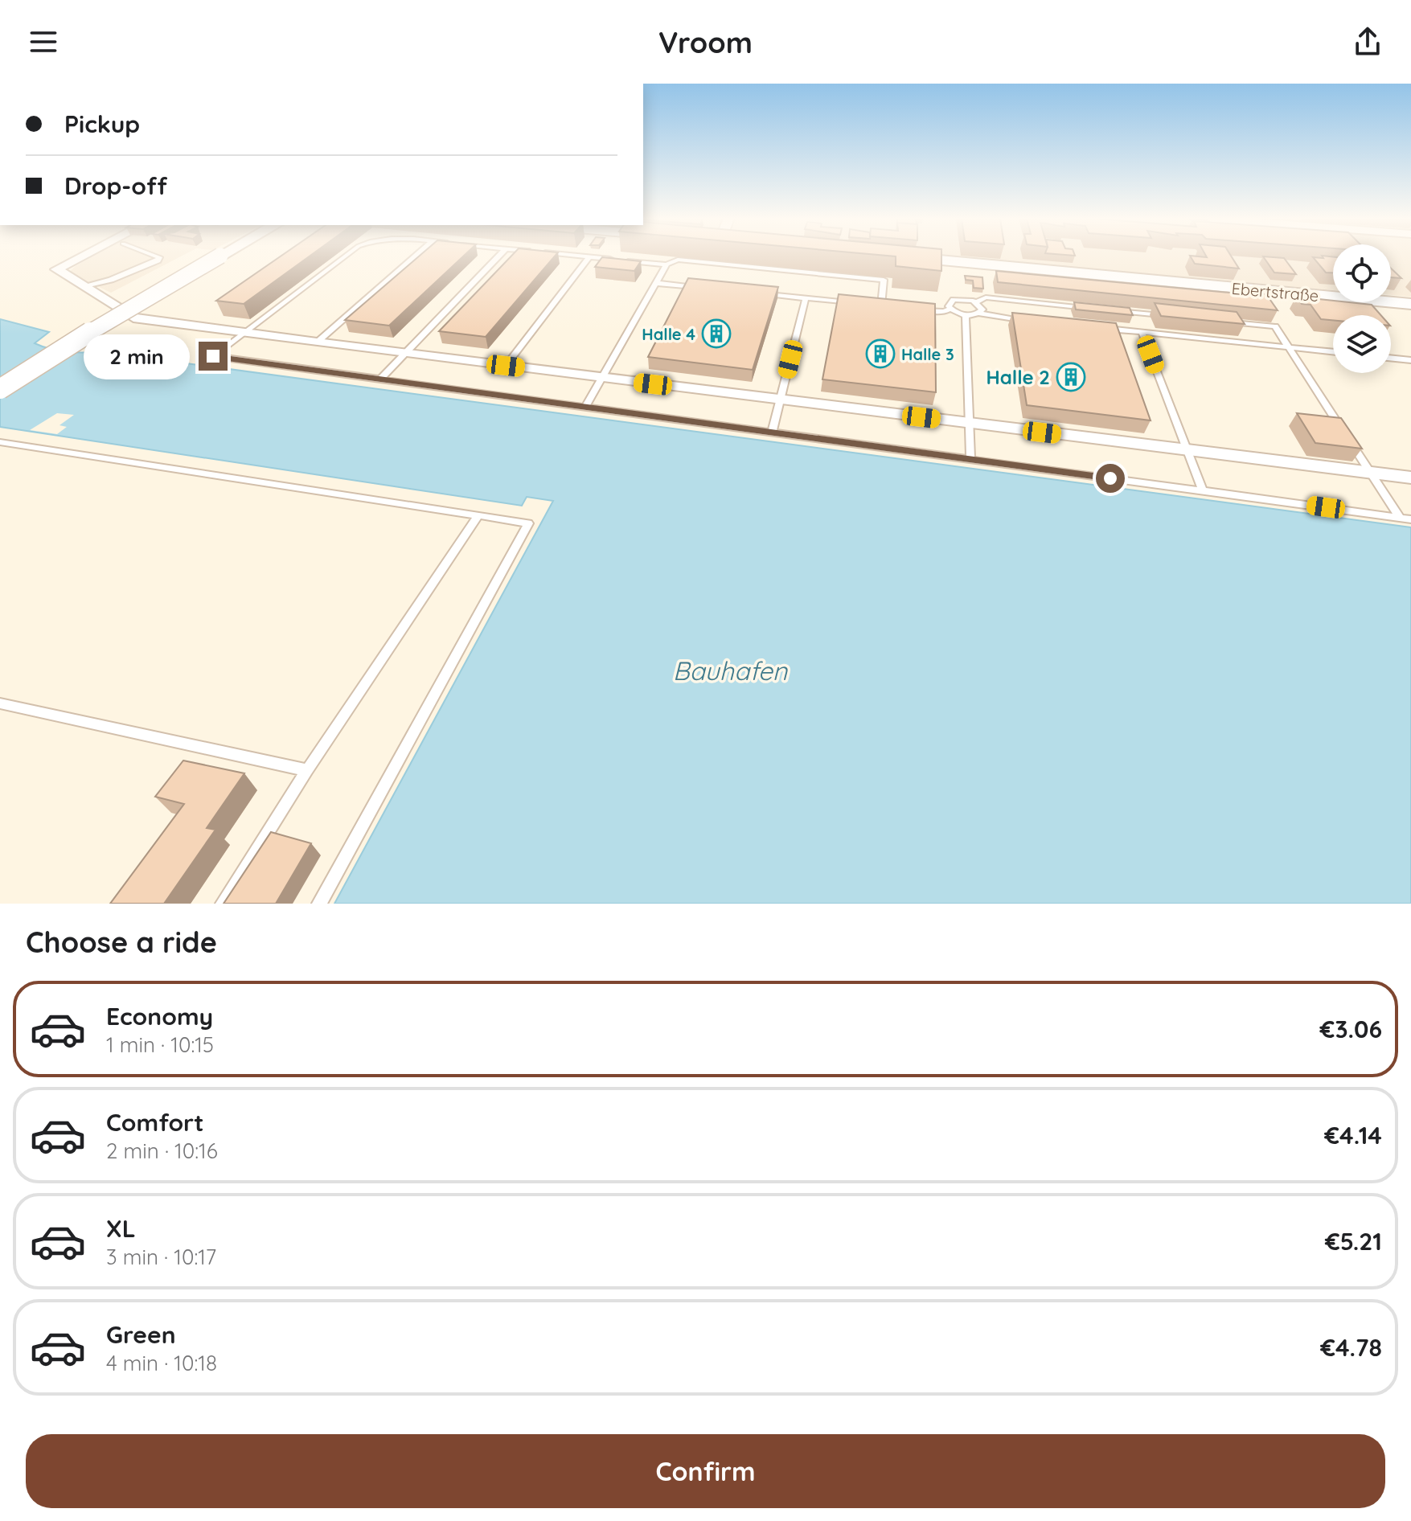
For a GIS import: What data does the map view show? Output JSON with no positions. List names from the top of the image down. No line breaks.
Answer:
{"streets":{"street":["Ebertstraße"]},"water":["Bauhafen"],"places":{"building":["Halle 4","Halle 3","Halle 2"]},"page":{"header":"Vroom","banner":["Pickup","Drop-off"],"bubble":"2 min","heading":"Choose a ride","list":[{"name":"Economy","note":"1 min · 10:15","value":"€3.06"},{"name":"Comfort","note":"2 min · 10:16","value":"€4.14"},{"name":"XL","note":"3 min · 10:17","value":"€5.21"},{"name":"Green","note":"4 min · 10:18","value":"€4.78"}],"buttons":"Confirm"}}
